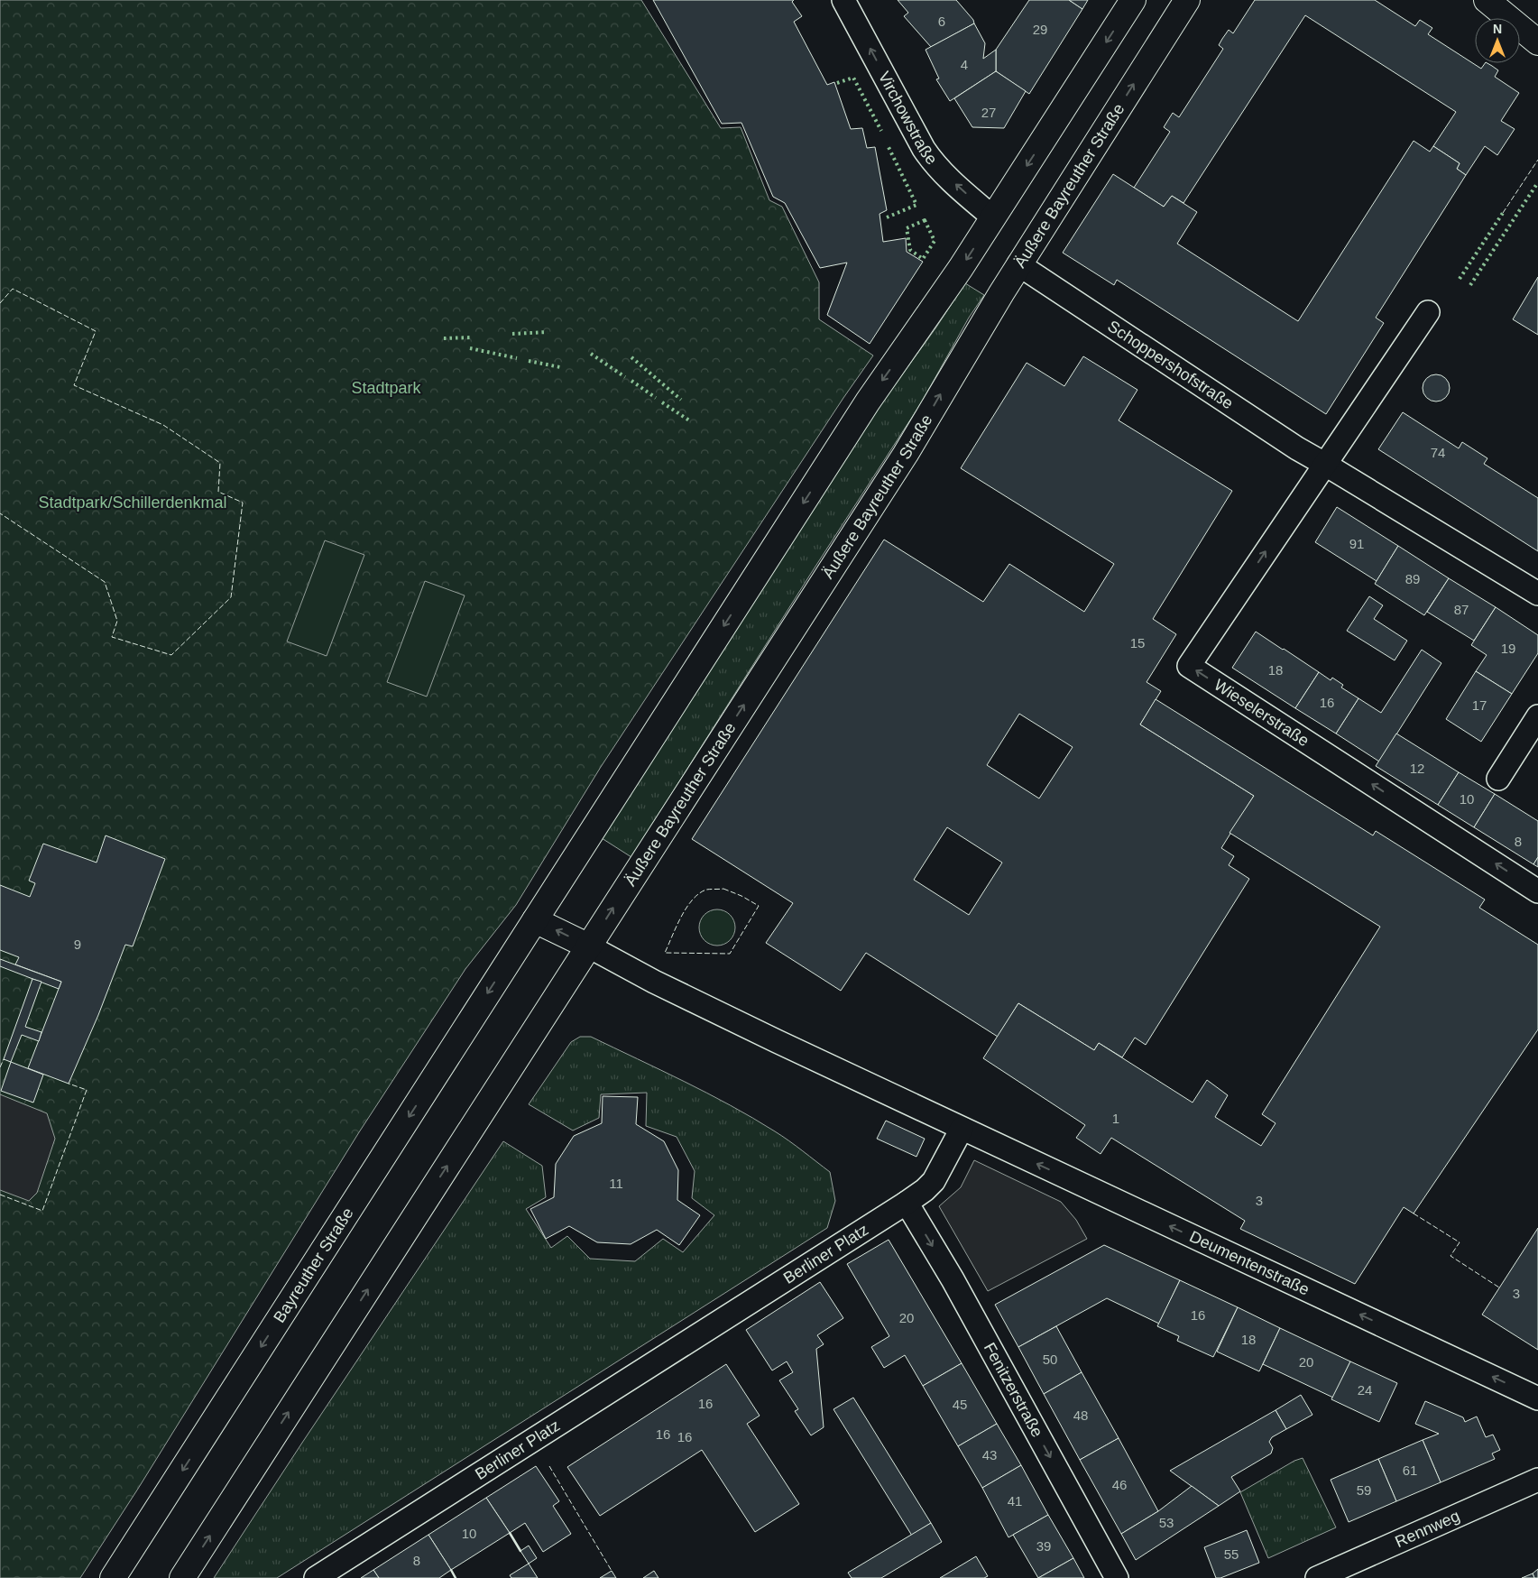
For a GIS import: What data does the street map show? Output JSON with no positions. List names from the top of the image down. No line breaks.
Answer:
{"streets":{"main road":["Äußere Bayreuther Straße","Bayreuther Straße"],"street":["Virchowstraße","Schoppershofstraße","Wieselerstraße","Berliner Platz","Deumentenstraße","Fenitzerstraße","Rennweg"]},"crossings":[["Äußere Bayreuther Straße","Schoppershofstraße"],["Schoppershofstraße","Wieselerstraße"],["Berliner Platz","Deumentenstraße"],["Berliner Platz","Fenitzerstraße"]],"one_way":["Virchowstraße","Deumentenstraße","Bayreuther Straße","Fenitzerstraße"],"parks":["Stadtpark","Stadtpark/Schillerdenkmal"],"house_numbers":["6","29","4","27","74","91","89","87","15","19","18","16","17","12","10","8","9","1","11","3","3","16","20","18","50","20","24","16","45","48","16","16","43","61","46","59","41","53","10","39","55","8"],"north":"top"}
